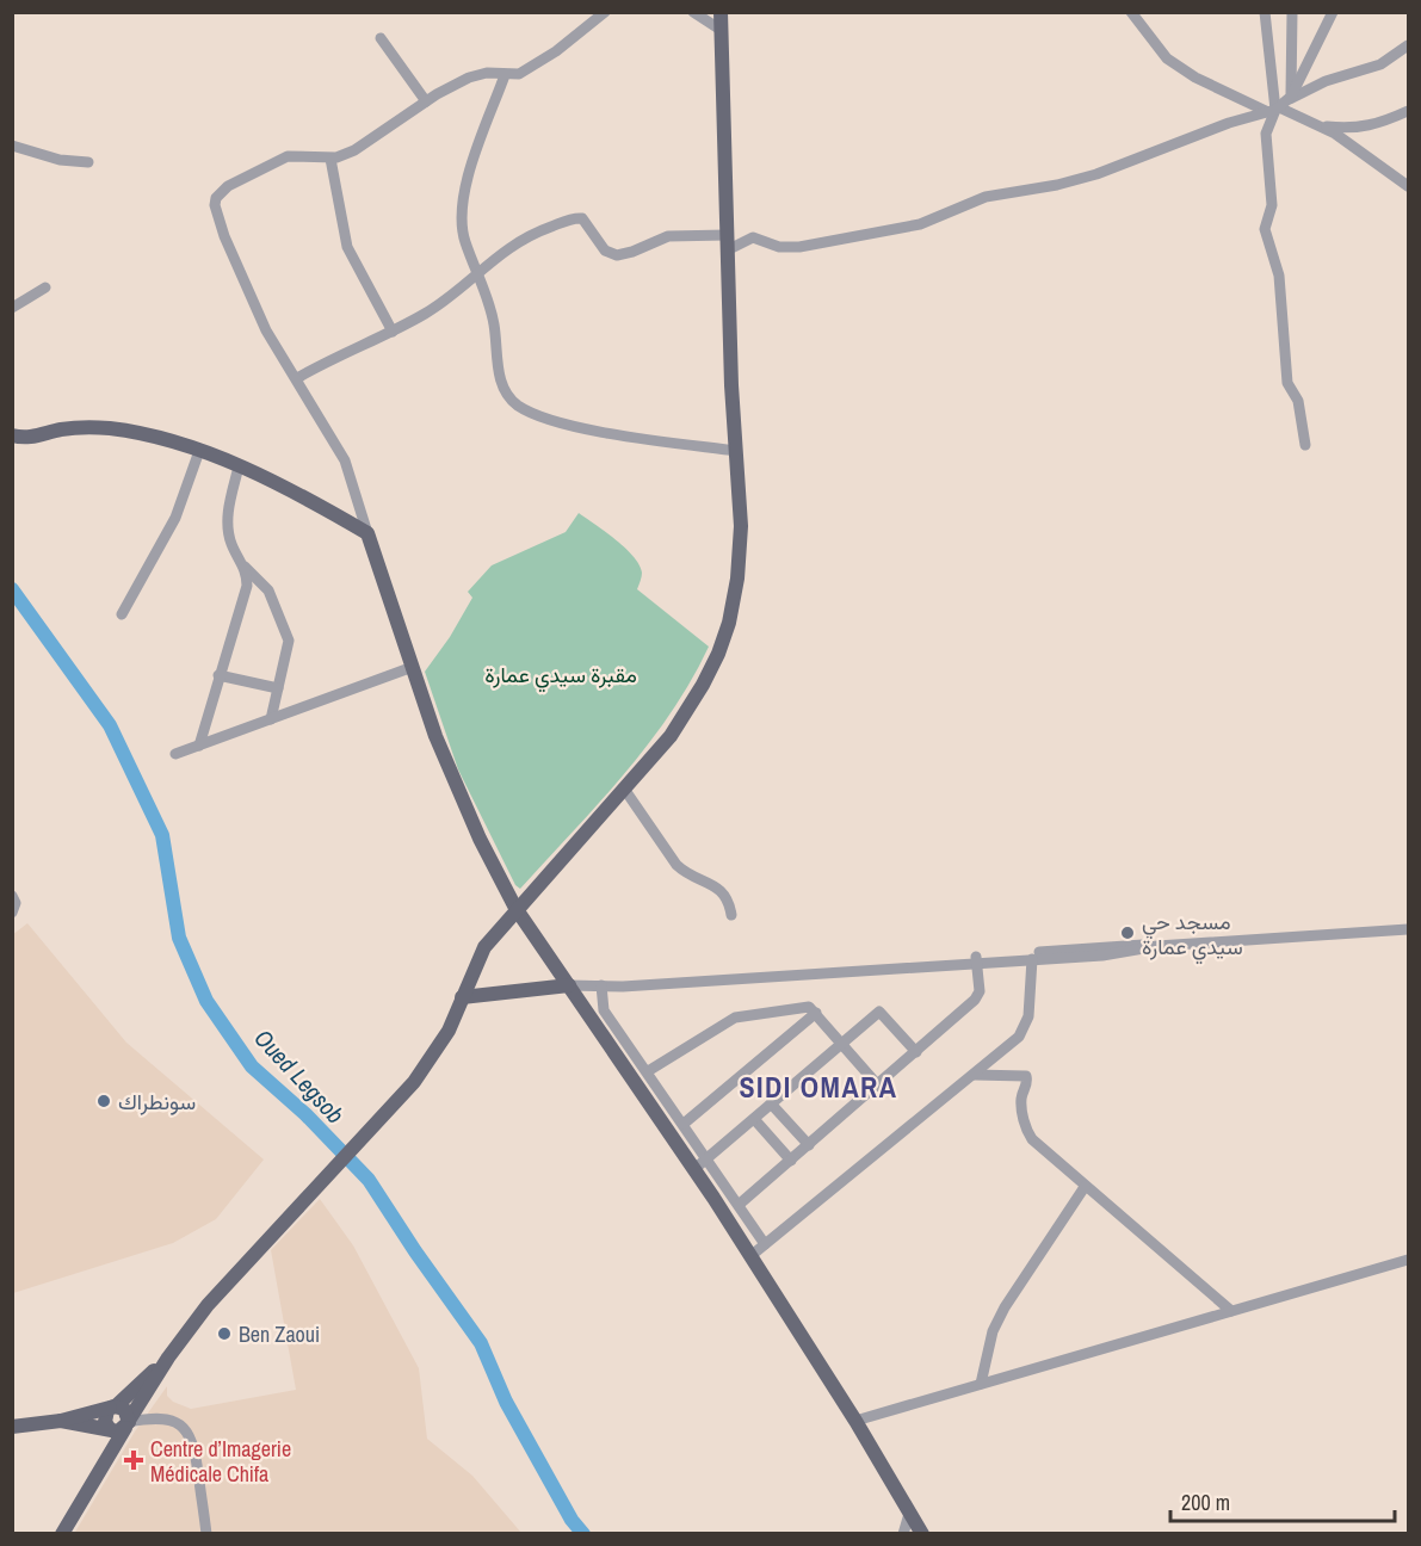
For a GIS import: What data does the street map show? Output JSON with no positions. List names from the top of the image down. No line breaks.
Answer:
{"districts":["SIDI OMARA"],"water":["Oued Legsob"],"parks":["مقبرة سيدي عمارة"],"places":{"other":["مسجد حي سيدي عمارة","سونطراك","Ben Zaoui"],"health":["Centre d’Imagerie Médicale Chifa"]},"scale_bar":"200 m"}
